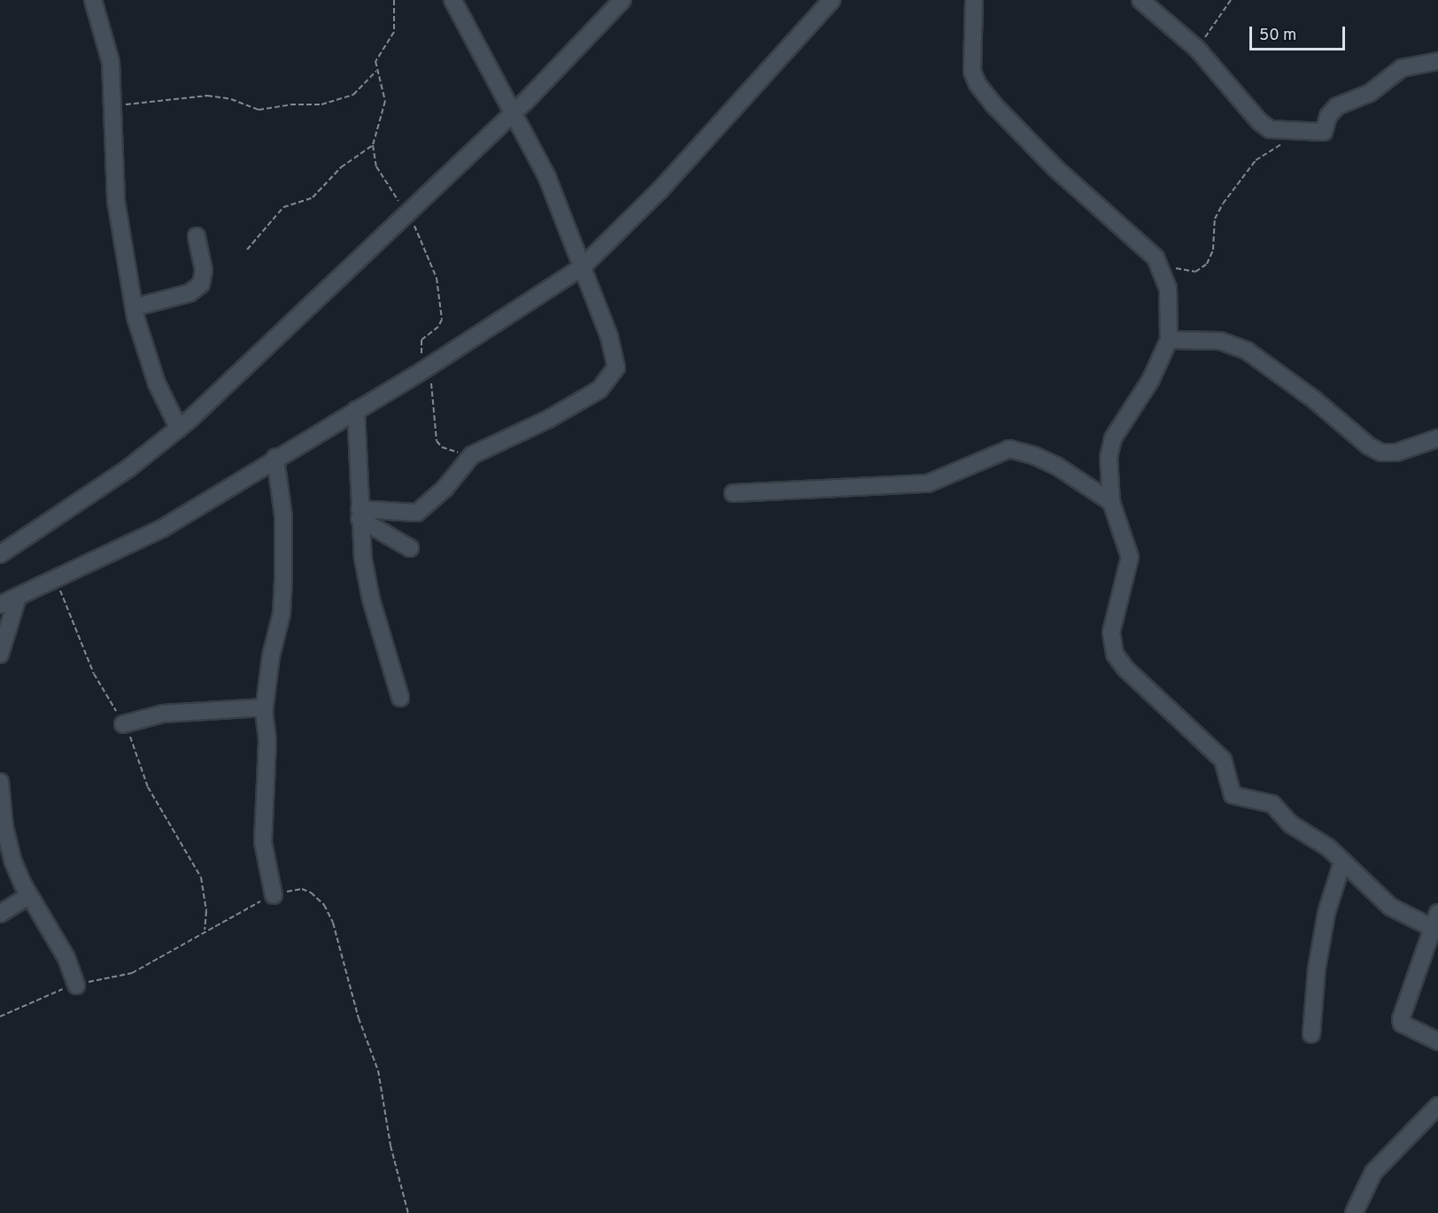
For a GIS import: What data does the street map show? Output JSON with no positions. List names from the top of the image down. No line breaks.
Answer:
{"scale_bar":"50 m"}
